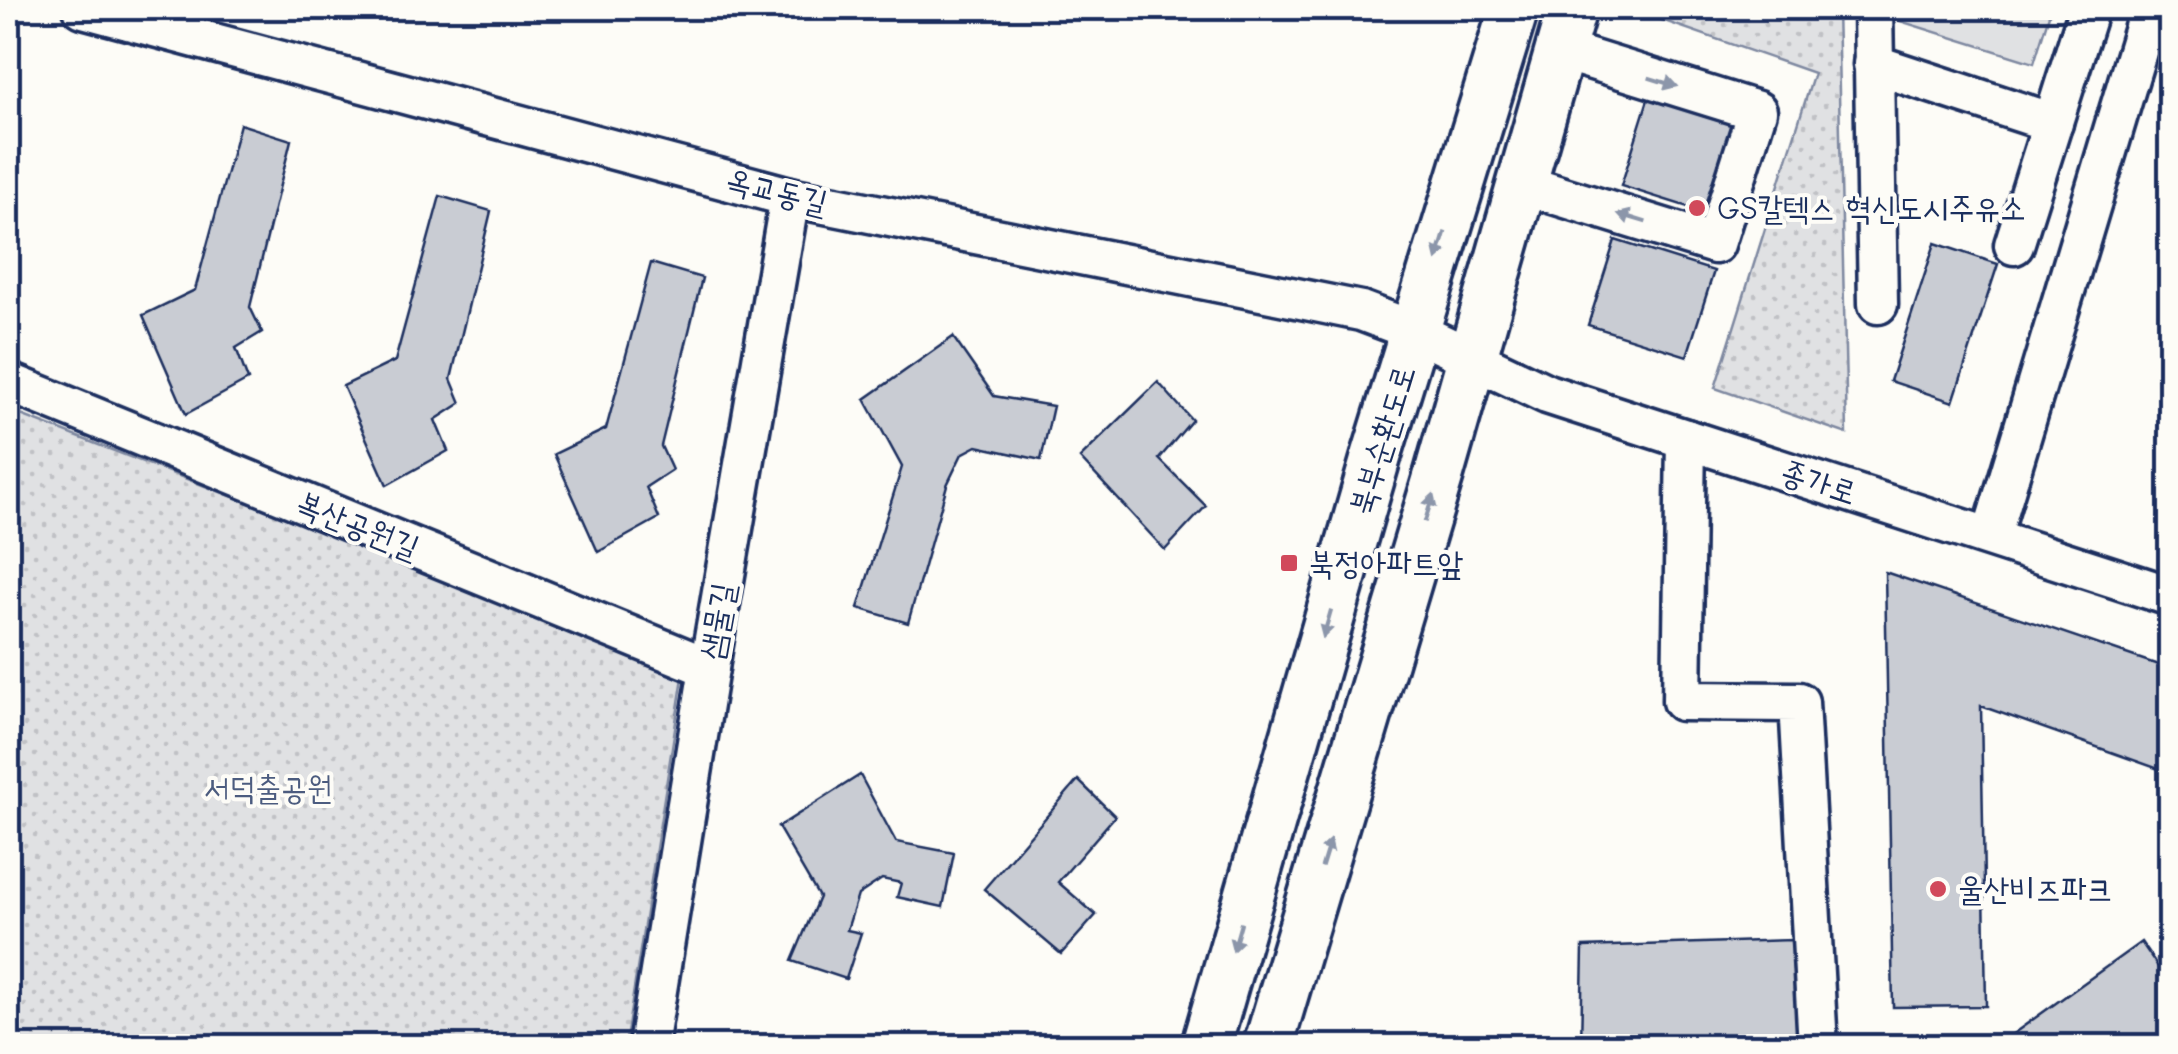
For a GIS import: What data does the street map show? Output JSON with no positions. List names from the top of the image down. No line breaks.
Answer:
{"streets":{"main road":["북부순환도로"],"street":["옥교동길","종가로","복산공원길","샘물길"]},"crossings":[["옥교동길","북부순환도로"],["옥교동길","종가로"],["옥교동길","샘물길"],["북부순환도로","종가로"],["복산공원길","샘물길"]],"parks":["서덕출공원"],"places":{"other":["GS칼텍스 혁신도시주유소","울산비즈파크"],"transit":["북정아파트앞"]}}
